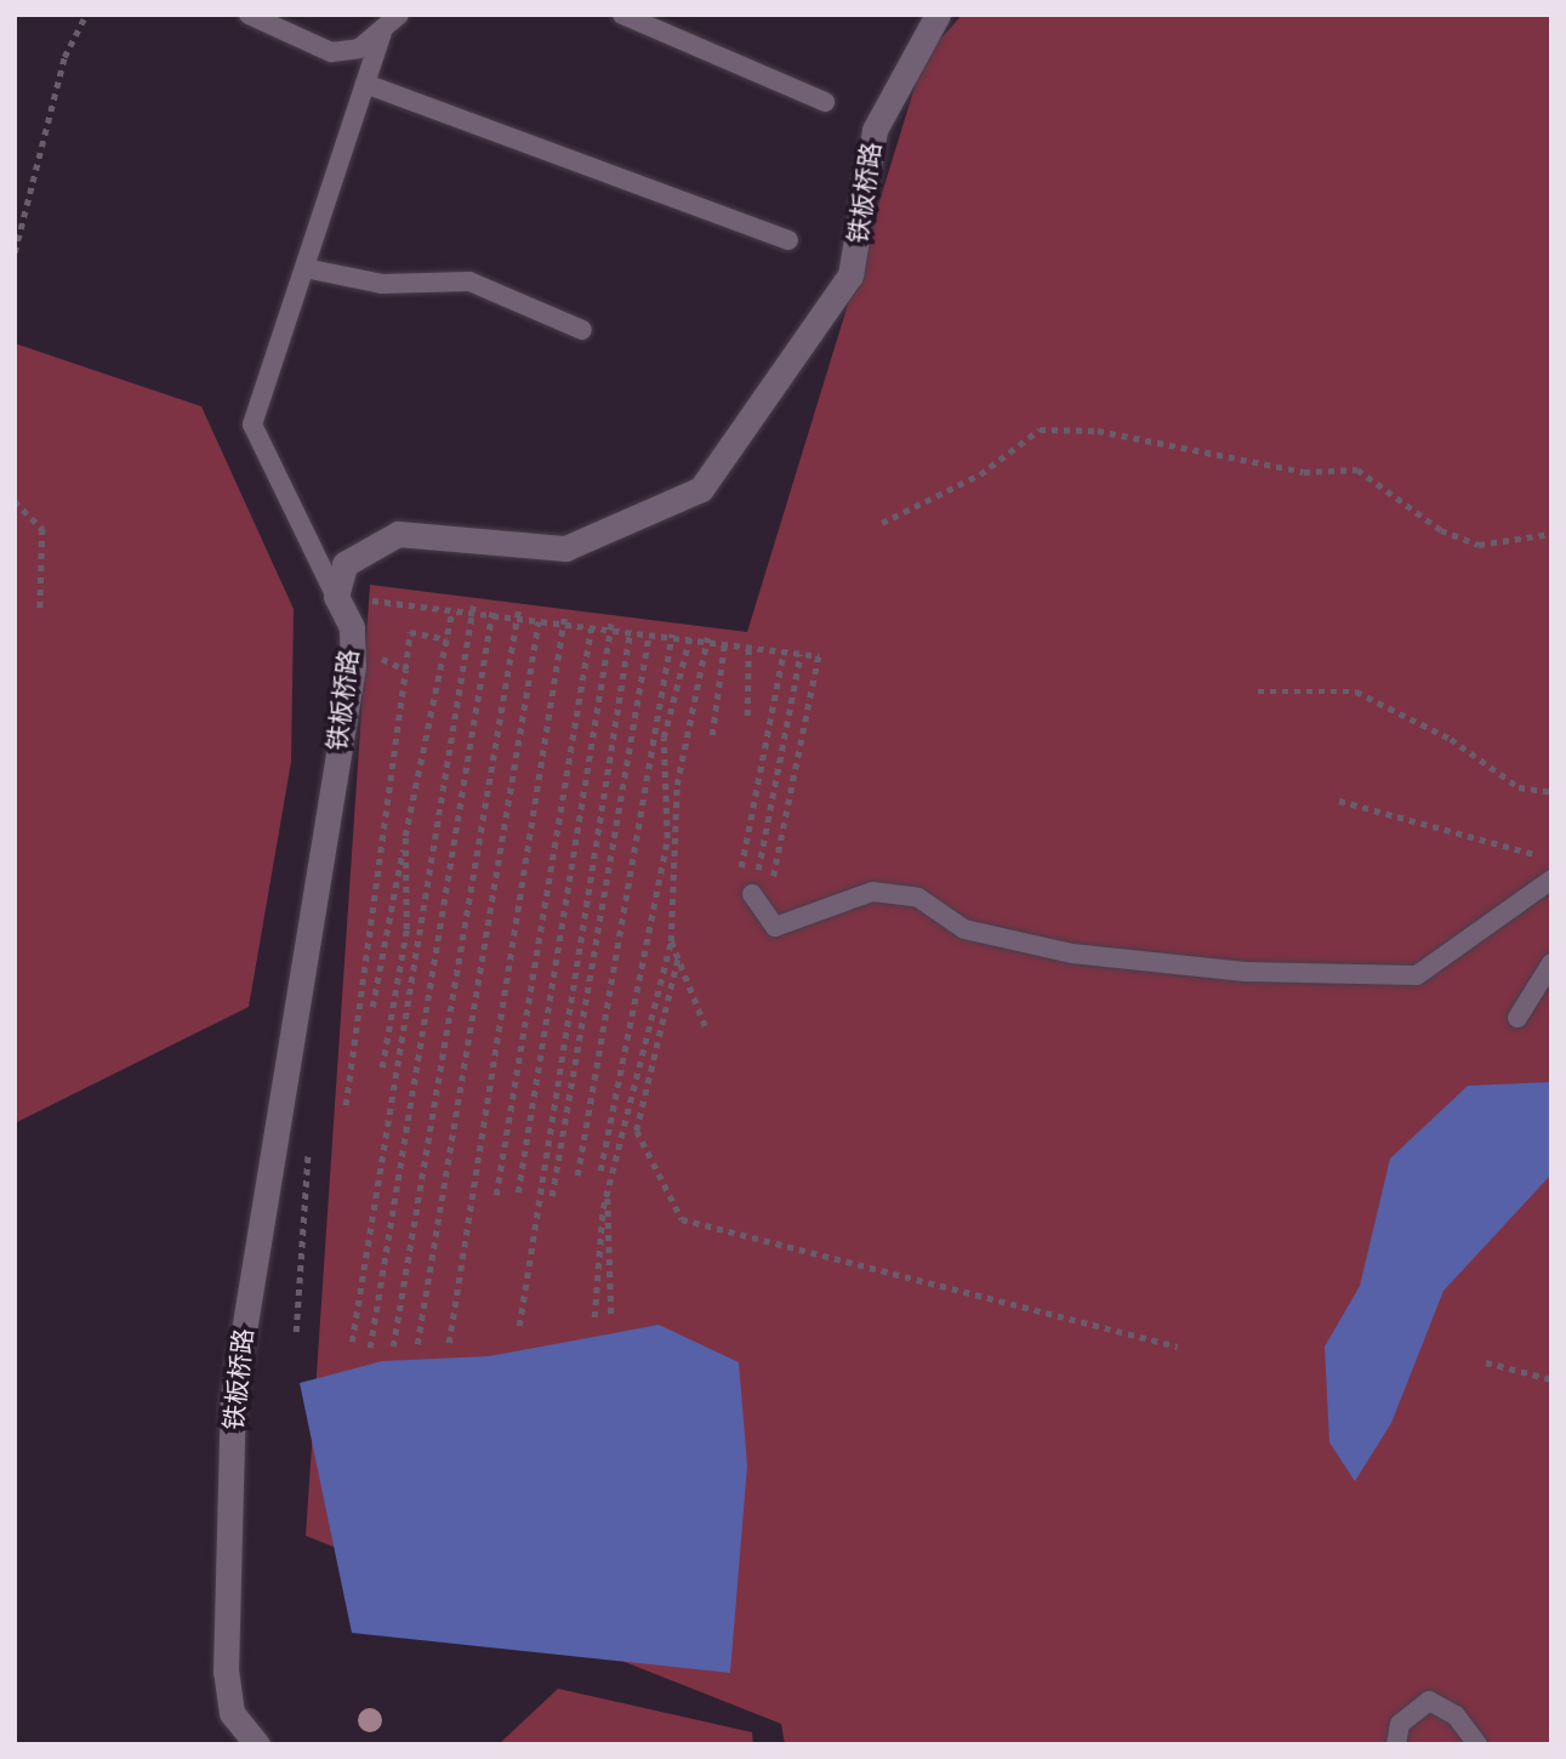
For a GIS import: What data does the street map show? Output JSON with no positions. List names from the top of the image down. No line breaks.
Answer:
{"streets":{"street":["铁板桥路"]}}
